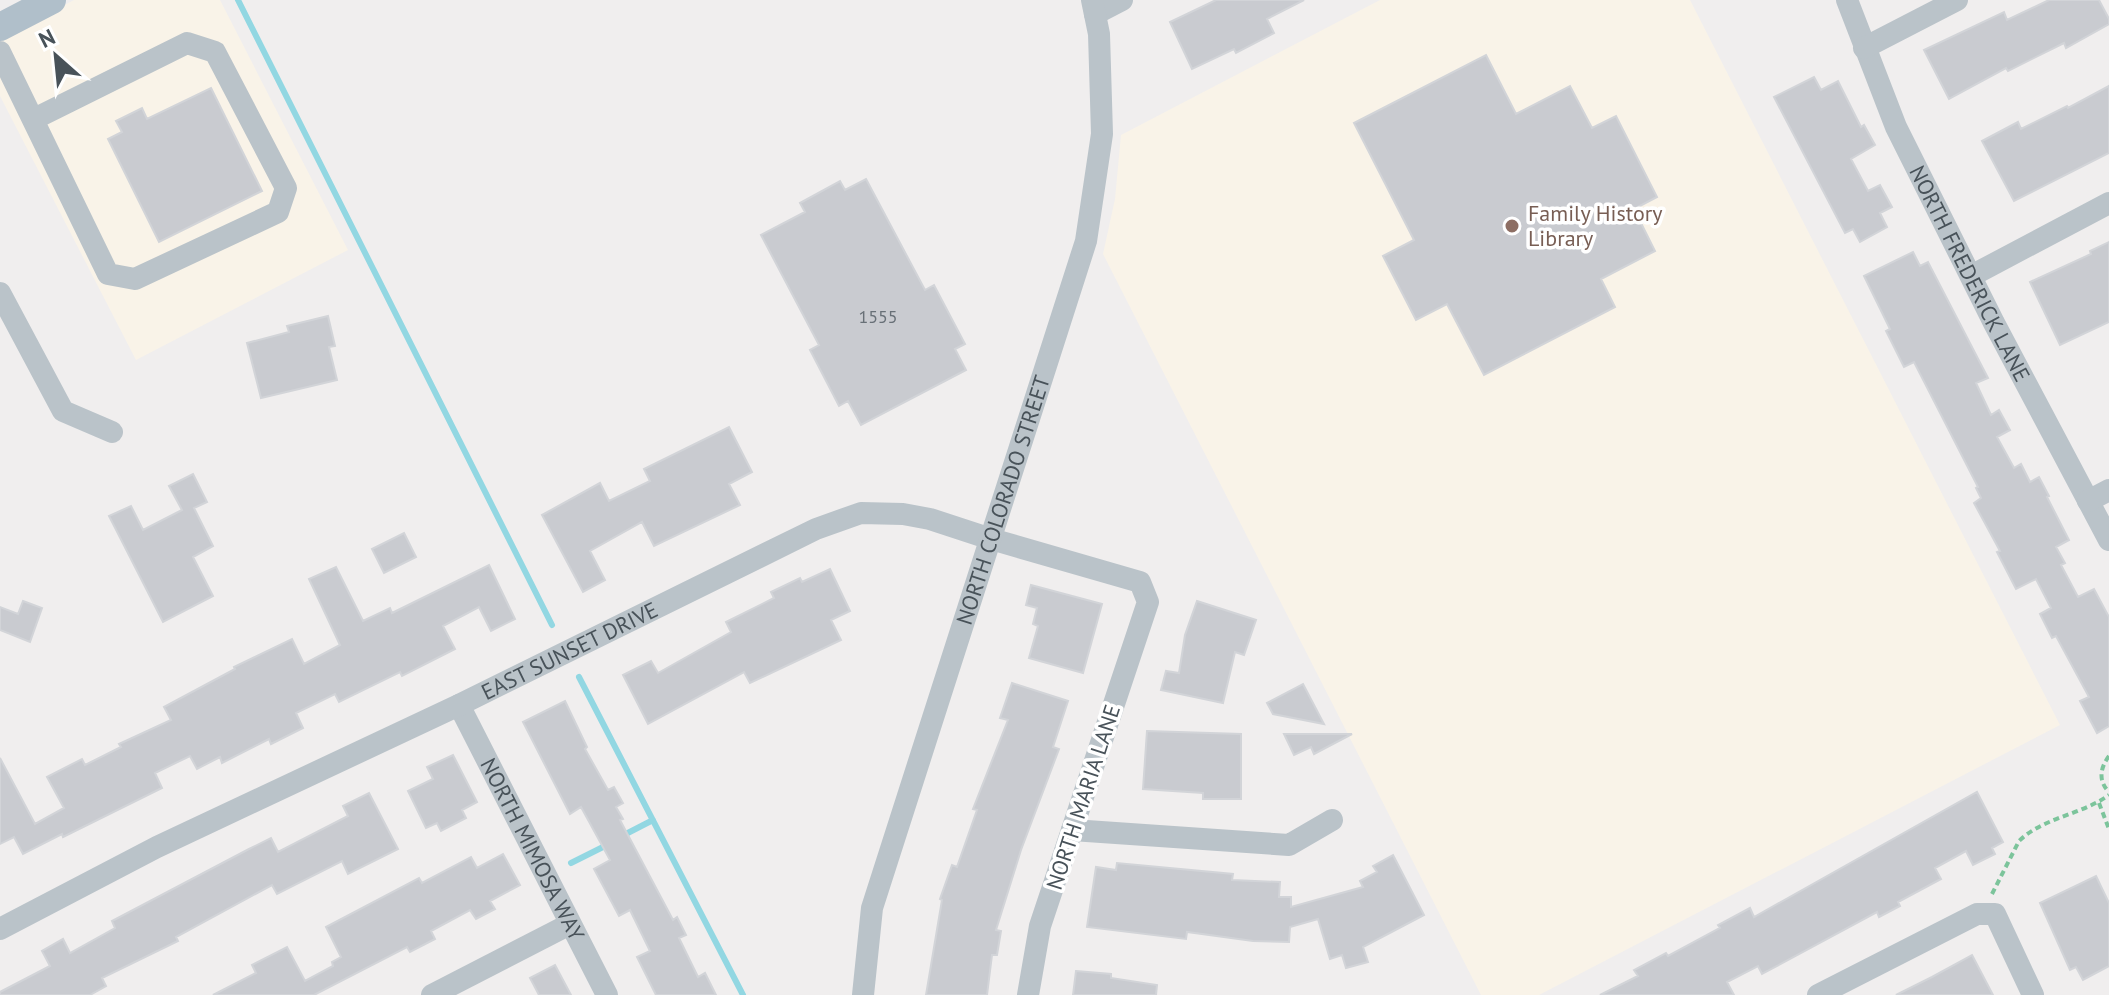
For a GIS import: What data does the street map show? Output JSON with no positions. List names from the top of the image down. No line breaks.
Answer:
{"streets":{"street":["NORTH FREDERICK LANE","NORTH COLORADO STREET","EAST SUNSET DRIVE","NORTH MARIA LANE","NORTH MIMOSA WAY"]},"crossings":[["NORTH COLORADO STREET","EAST SUNSET DRIVE"],["EAST SUNSET DRIVE","NORTH MARIA LANE"],["EAST SUNSET DRIVE","NORTH MIMOSA WAY"]],"places":["Family History Library"],"house_numbers":["1555"],"north":"top left"}
